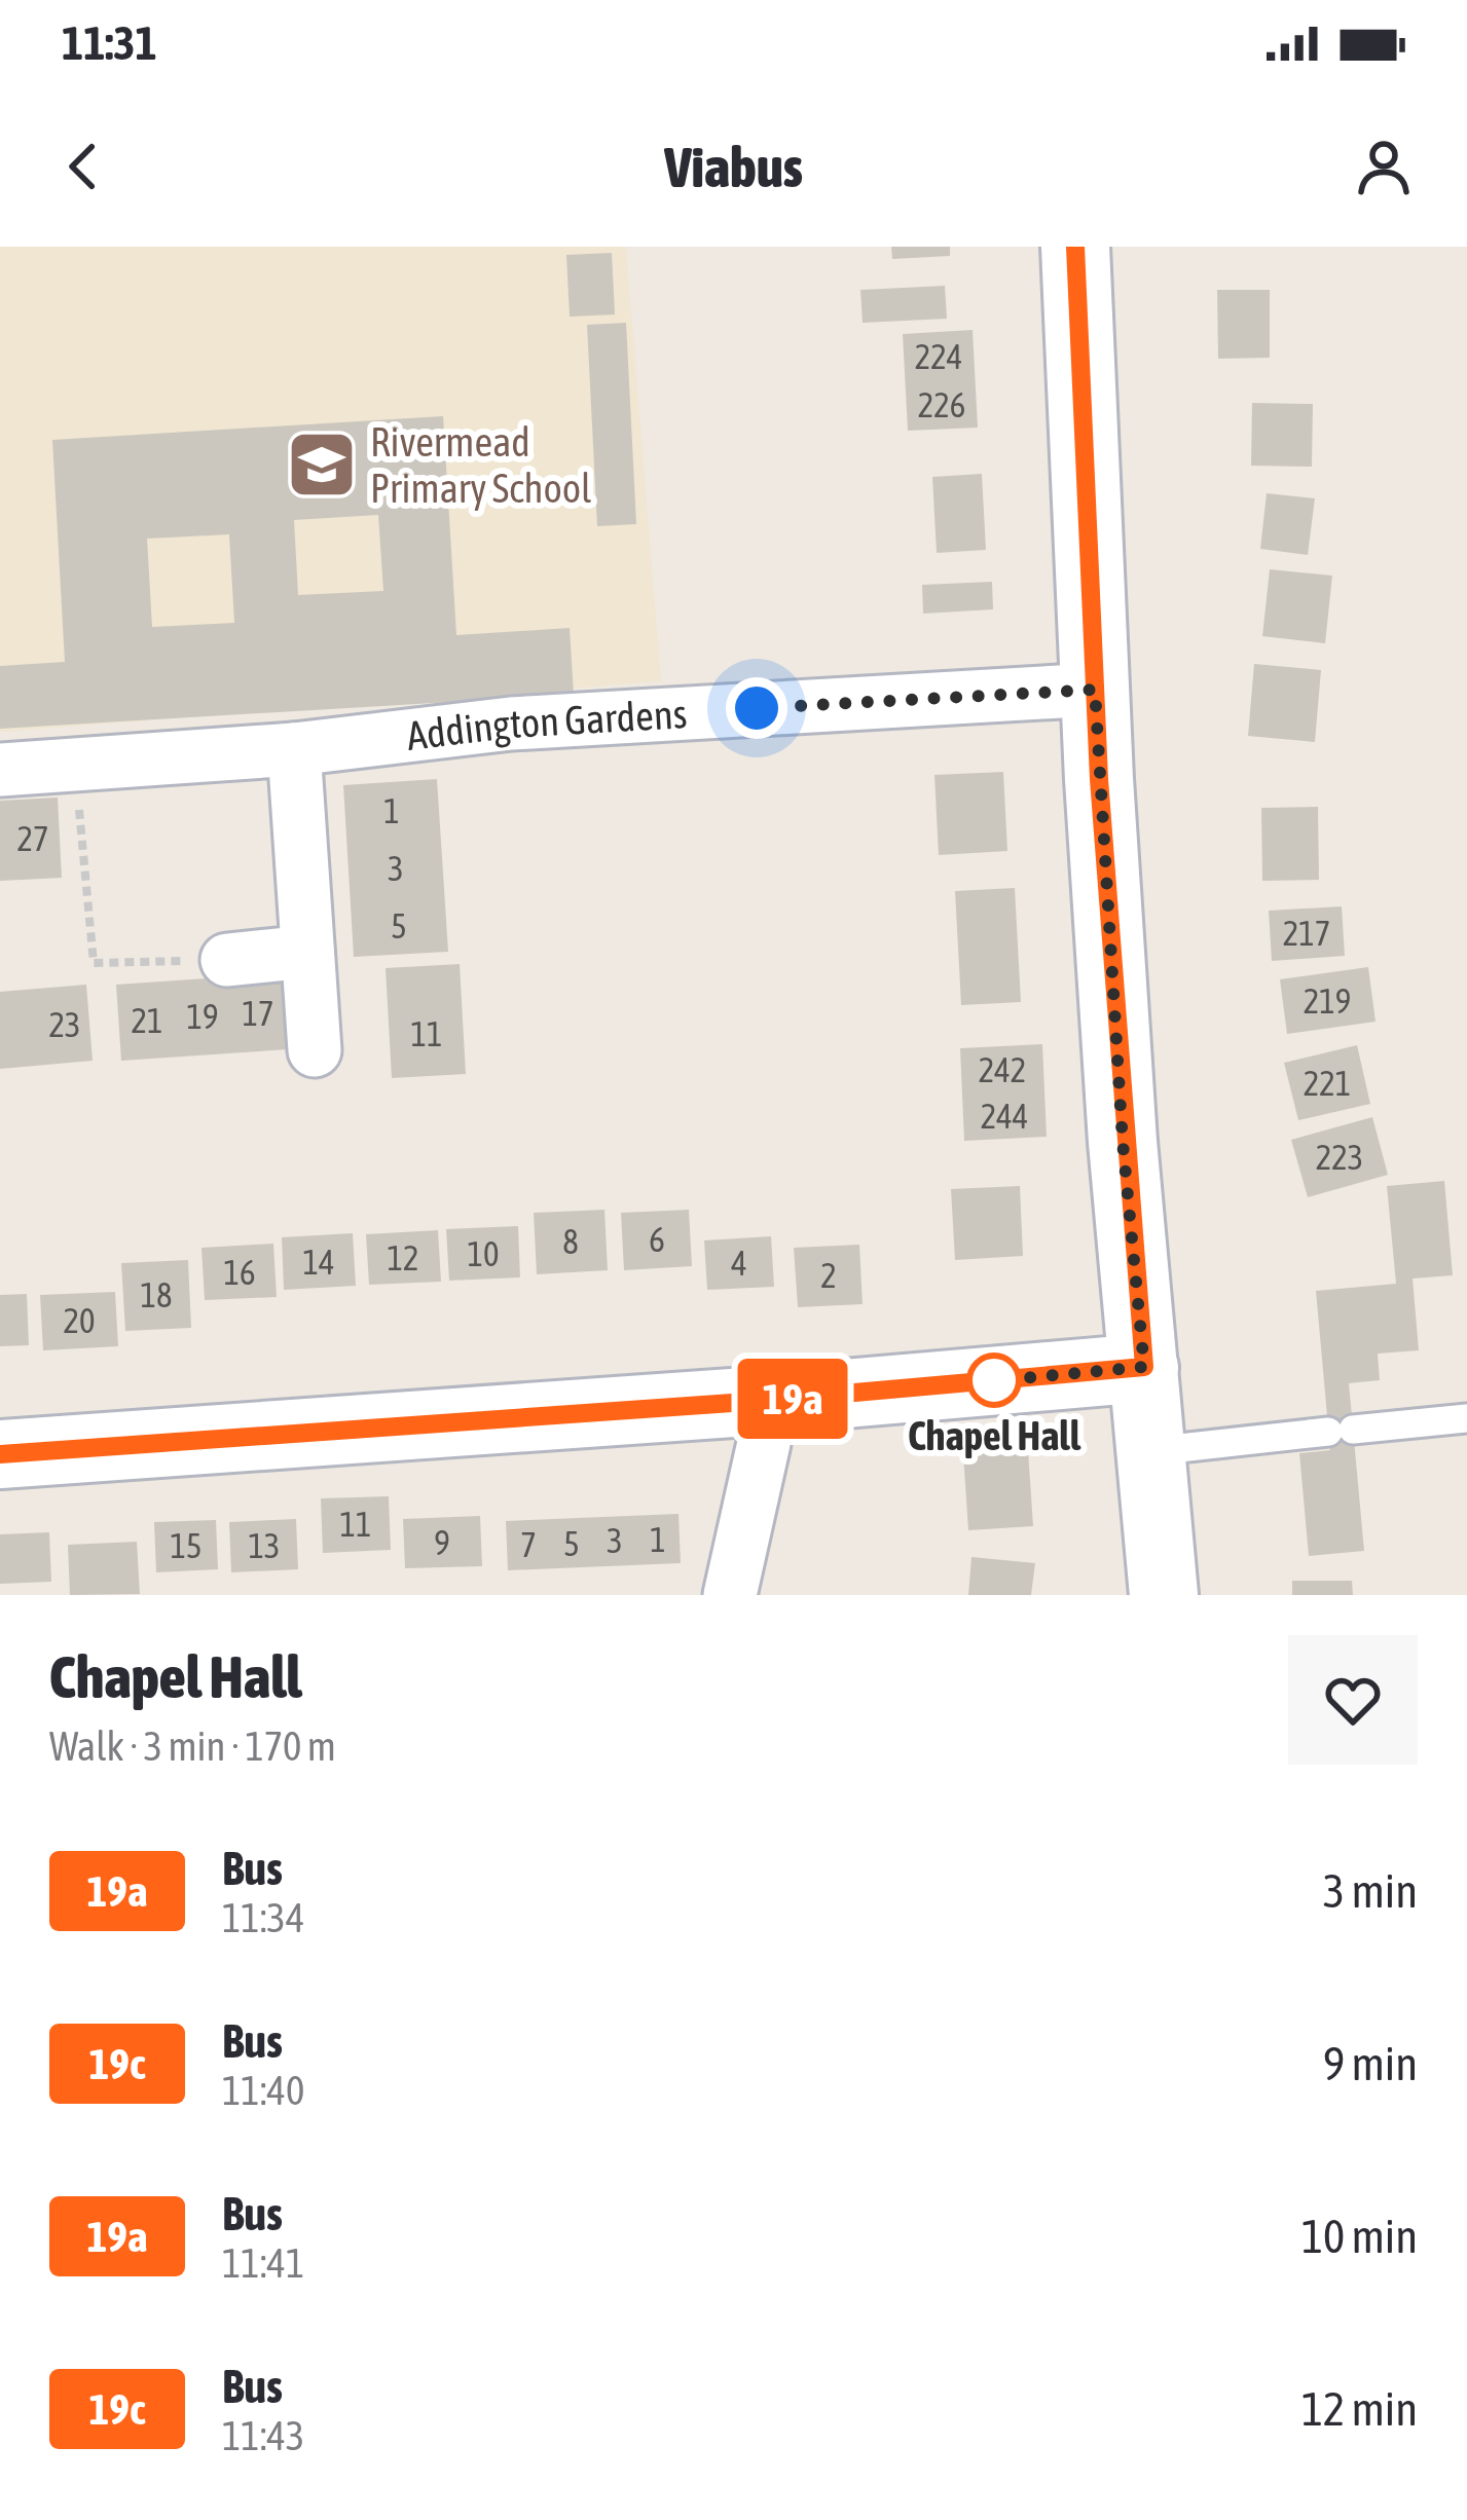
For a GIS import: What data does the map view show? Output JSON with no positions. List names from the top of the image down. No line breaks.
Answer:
{"streets":{"street":["Addington Gardens"]},"places":{"school or university":["Rivermead Primary School"],"other":["Chapel Hall"]},"lines":["bus line 19a"],"house_numbers":["224","226","1","27","3","5","217","219","17","19","21","23","11","242","221","244","223","6","8","10","12","14","4","16","2","18","20","11","1","3","9","5","7","15","13"],"page":{"status":"11:31","header":"Viabus","on_map":"19a","heading":["Chapel Hall","Walk · 3 min · 170 m"],"list":[{"mark":"19a","name":"Bus","note":"11:34","value":"3 min"},{"mark":"19c","name":"Bus","note":"11:40","value":"9 min"},{"mark":"19a","name":"Bus","note":"11:41","value":"10 min"},{"mark":"19c","name":"Bus","note":"11:43","value":"12 min"}]}}
